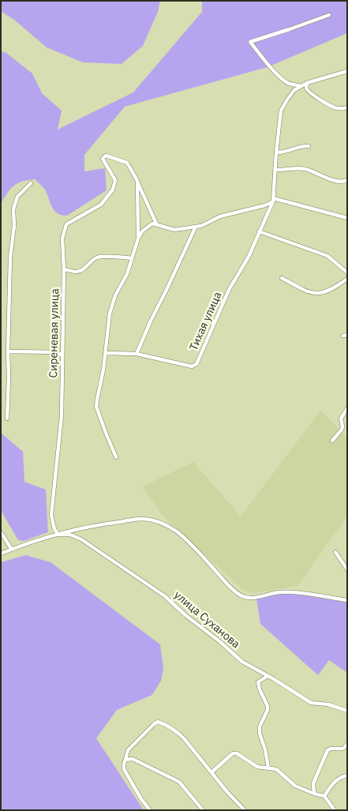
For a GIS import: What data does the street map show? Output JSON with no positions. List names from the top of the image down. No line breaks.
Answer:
{"streets":{"street":["Тихая улица","Сиреневая улица","улица Суханова"]},"crossings":[["Сиреневая улица","улица Суханова"]]}
